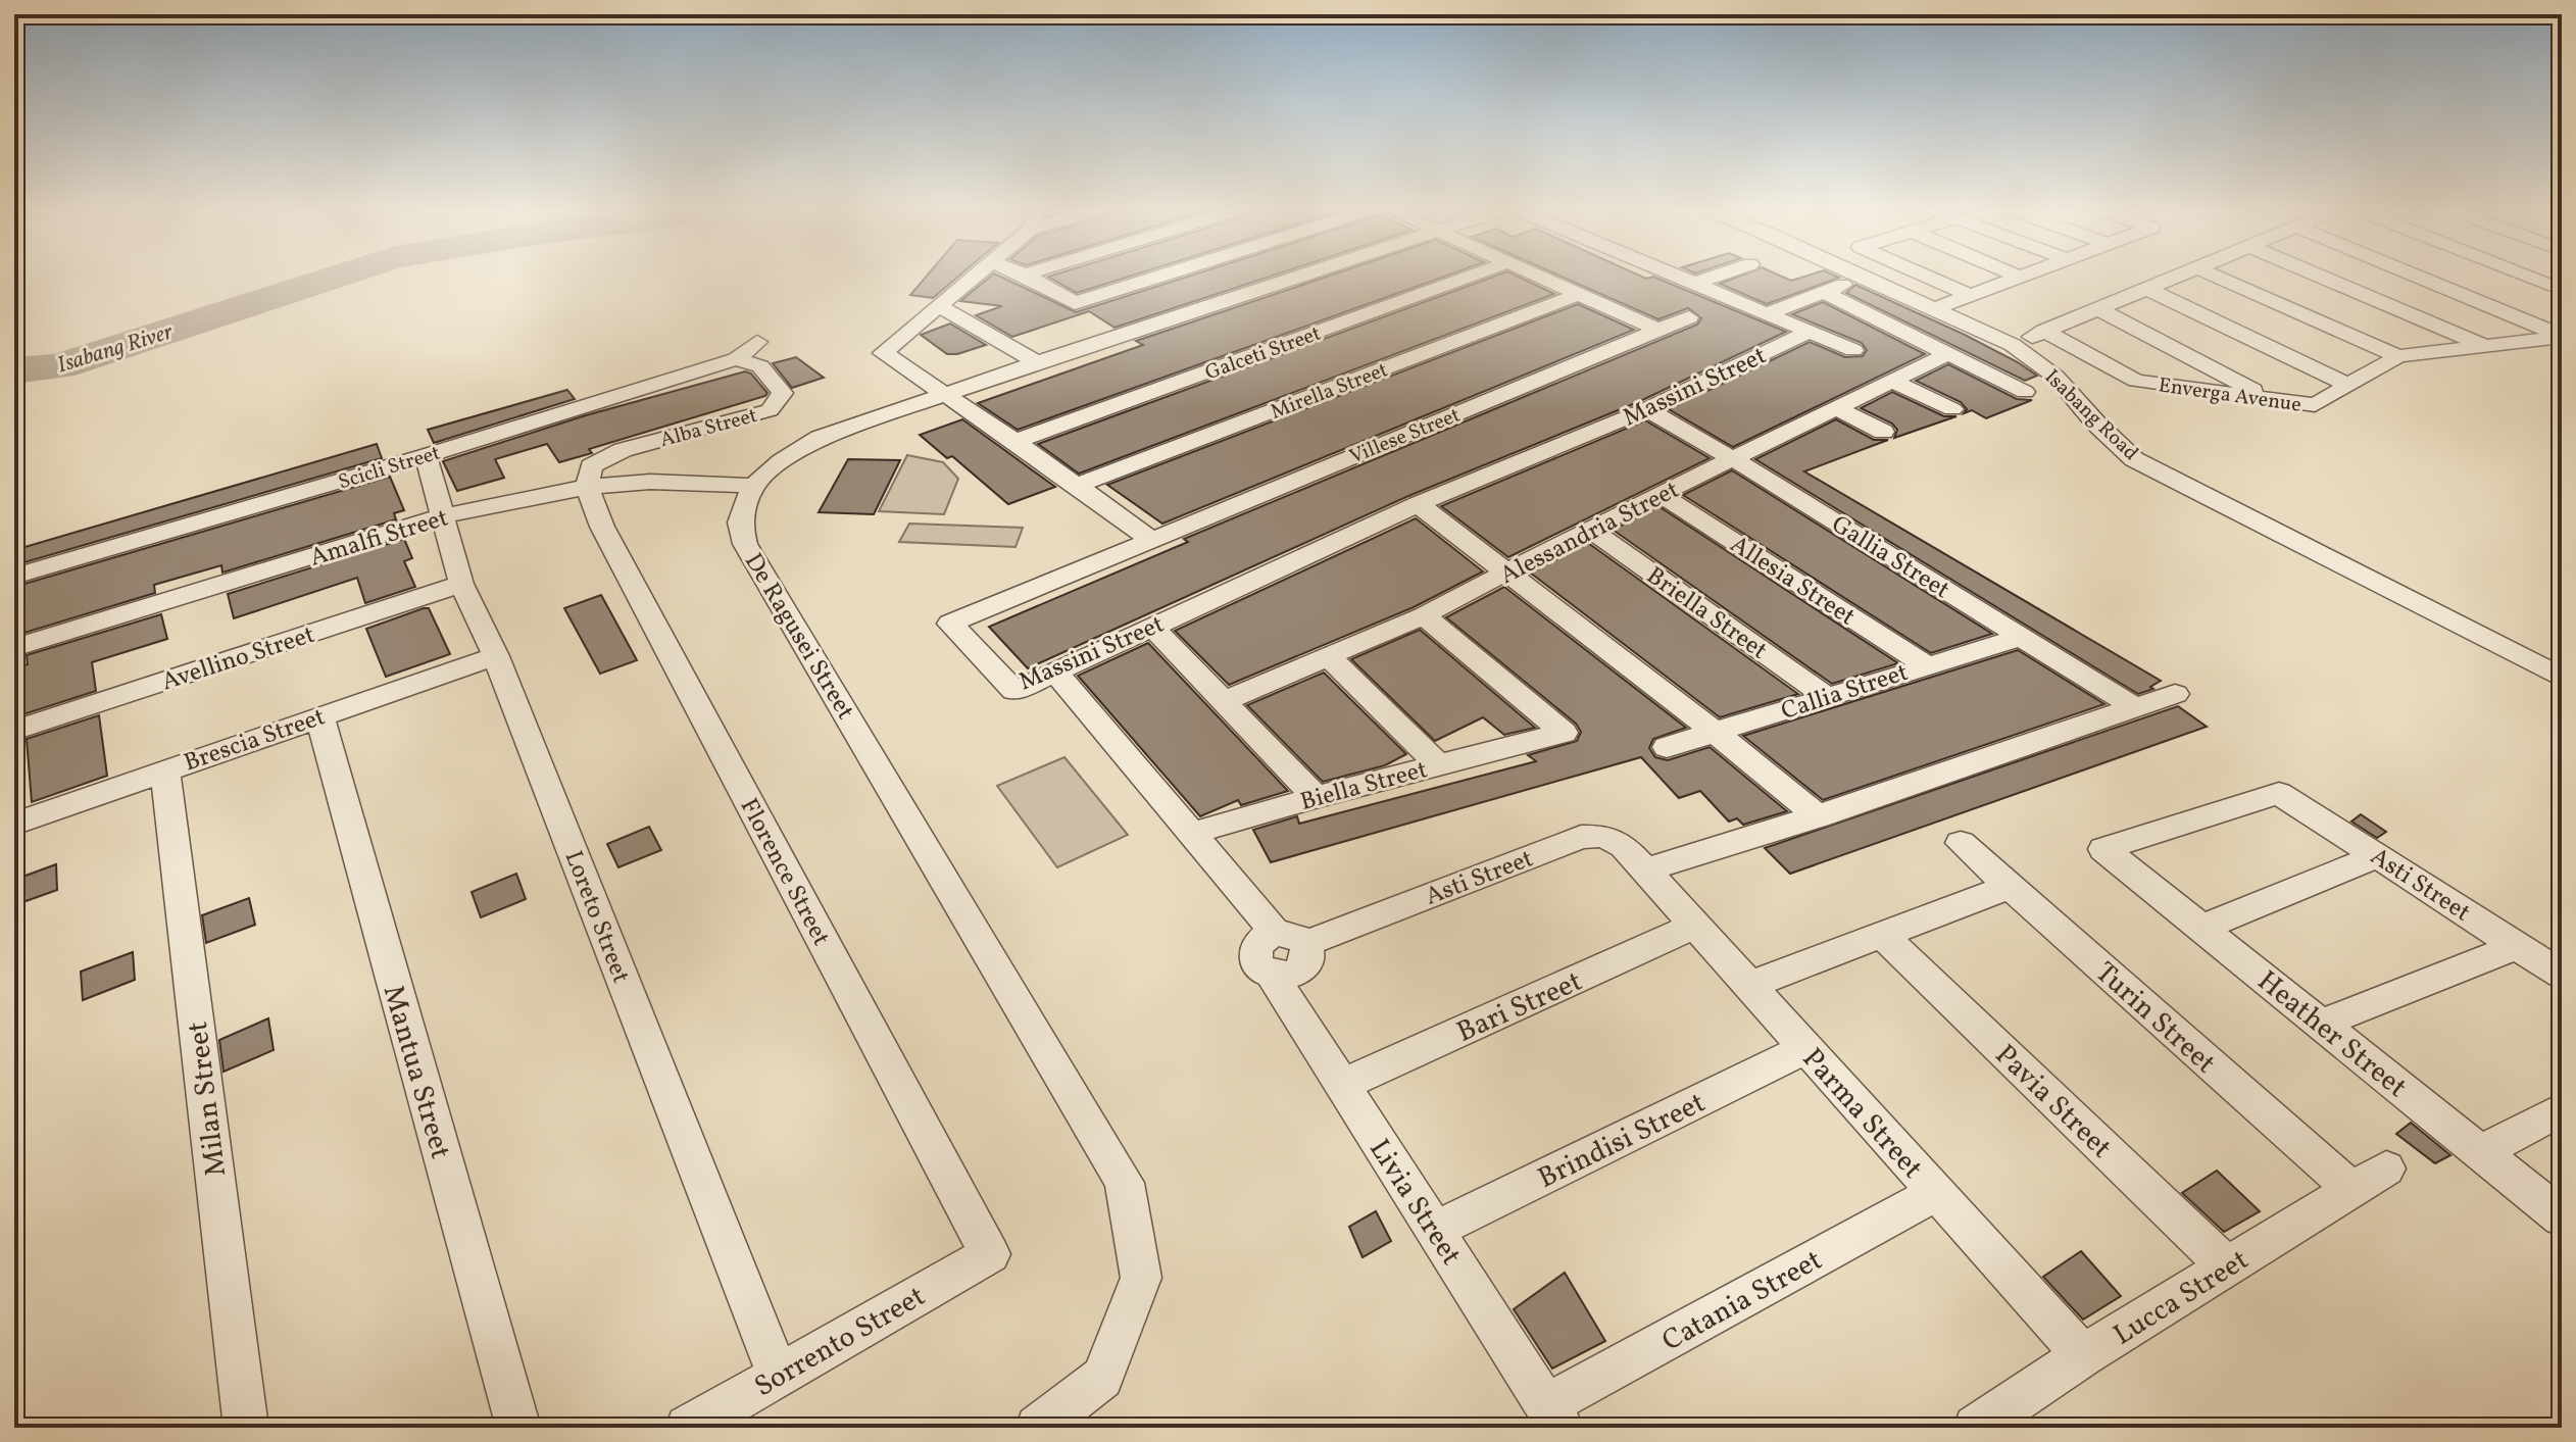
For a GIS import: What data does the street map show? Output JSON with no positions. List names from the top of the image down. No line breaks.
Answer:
{"streets":{"street":["Galceti Street","Massini Street","Mirella Street","Enverga Avenue","Isabang Road","Alba Street","Villese Street","Scicli Street","Alessandria Street","Amalfi Street","Gallia Street","Allesia Street","Briella Street","De Ragusei Street","Avellino Street","Callia Street","Brescia Street","Biella Street","Florence Street","Asti Street","Loreto Street","Bari Street","Turin Street","Heather Street","Mantua Street","Milan Street","Pavia Street","Parma Street","Brindisi Street","Livia Street","Lucca Street","Catania Street","Sorrento Street"]},"crossings":[["Massini Street","Villese Street"],["Massini Street","Gallia Street"],["Alba Street","Scicli Street"],["Alba Street","Amalfi Street"],["Alba Street","Florence Street"],["Scicli Street","Loreto Street"],["Alessandria Street","Gallia Street"],["Alessandria Street","Allesia Street"],["Alessandria Street","Briella Street"],["Alessandria Street","Biella Street"],["Amalfi Street","De Ragusei Street"],["Amalfi Street","Florence Street"],["Amalfi Street","Loreto Street"],["Gallia Street","Callia Street"],["Allesia Street","Callia Street"],["Briella Street","Callia Street"],["Avellino Street","Loreto Street"],["Brescia Street","Loreto Street"],["Brescia Street","Mantua Street"],["Brescia Street","Milan Street"],["Florence Street","Sorrento Street"],["Asti Street","Heather Street"],["Asti Street","Parma Street"],["Asti Street","Livia Street"],["Loreto Street","Sorrento Street"],["Bari Street","Parma Street"],["Bari Street","Livia Street"],["Turin Street","Lucca Street"],["Pavia Street","Lucca Street"],["Parma Street","Brindisi Street"],["Parma Street","Lucca Street"],["Parma Street","Catania Street"],["Brindisi Street","Livia Street"],["Livia Street","Catania Street"]],"water":["Isabang River"]}
